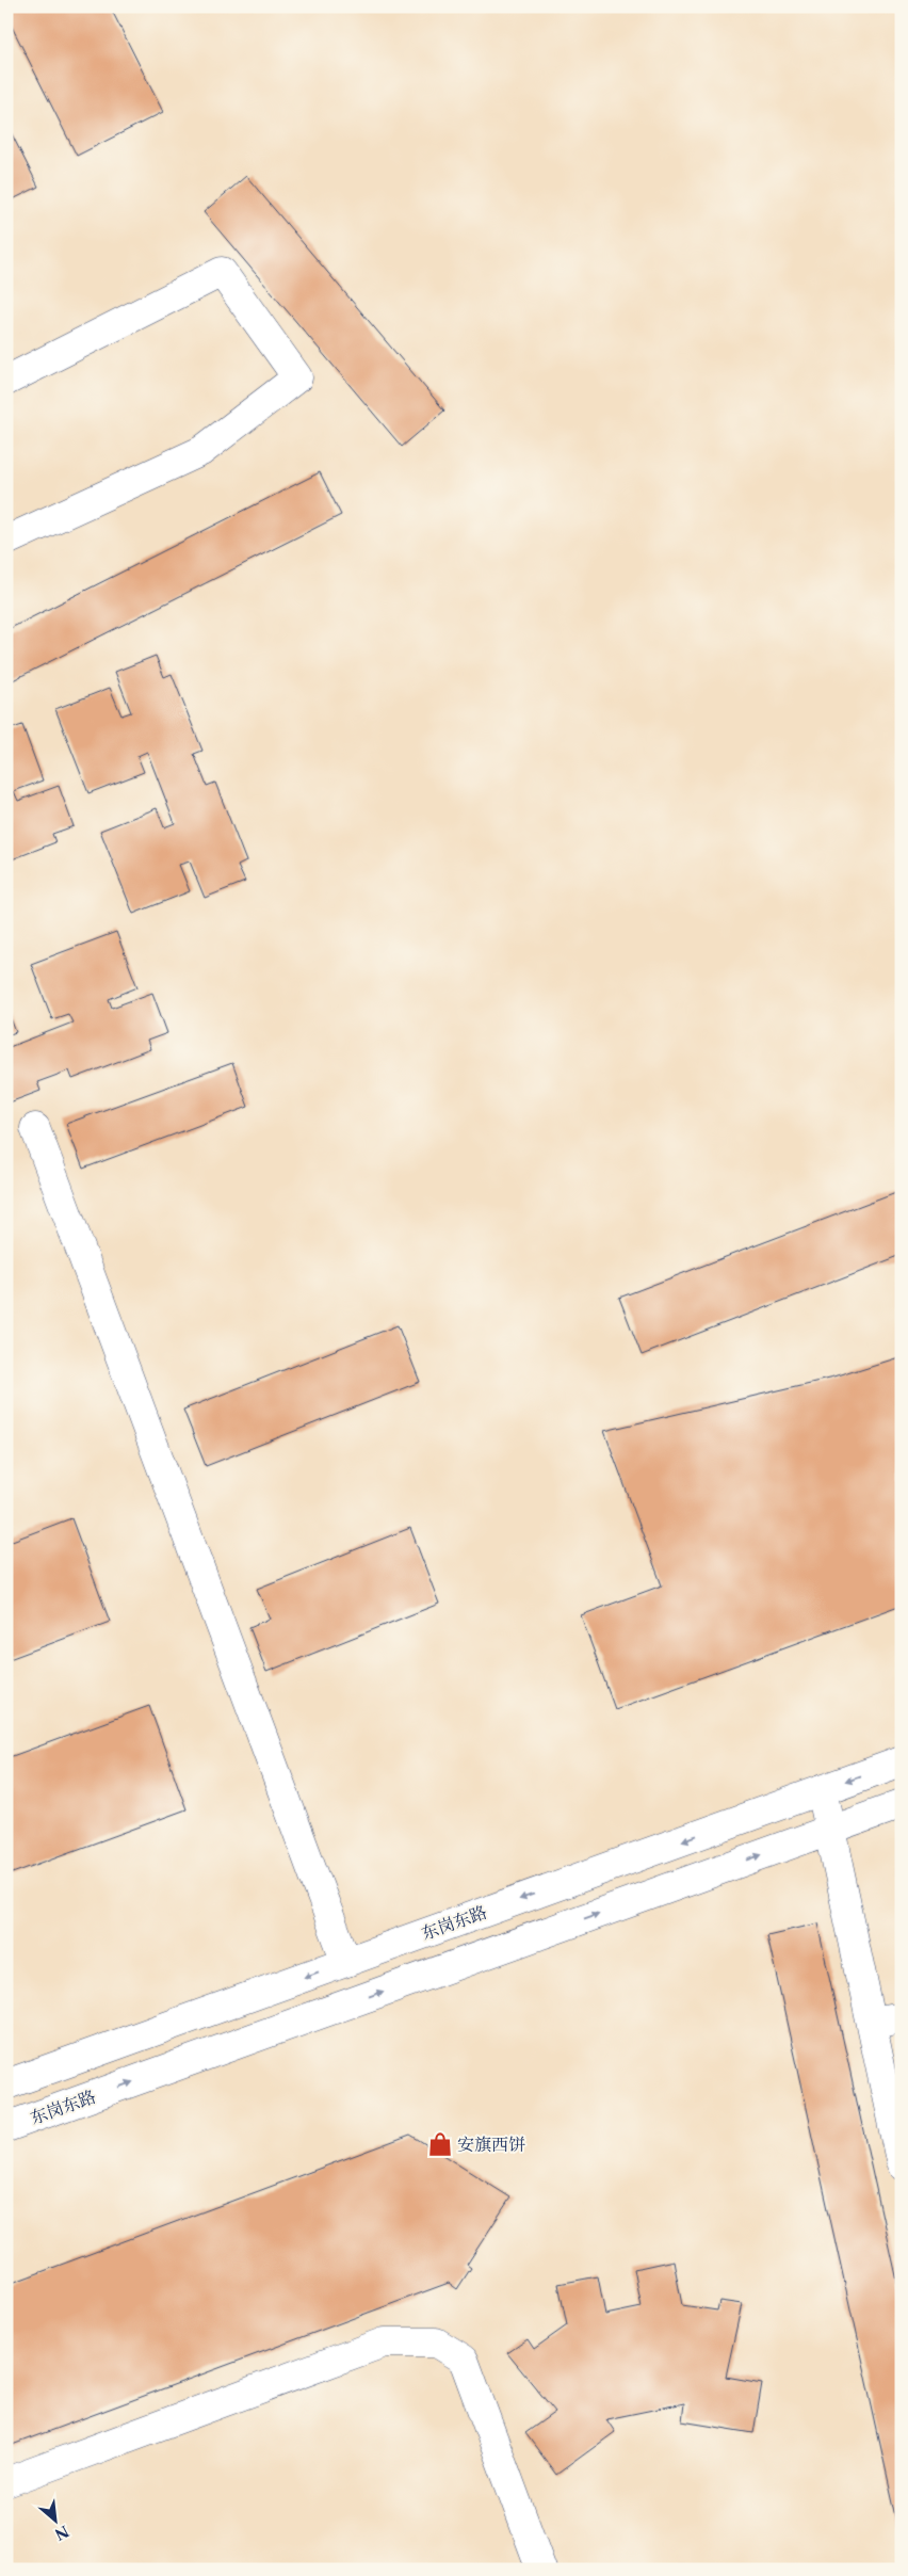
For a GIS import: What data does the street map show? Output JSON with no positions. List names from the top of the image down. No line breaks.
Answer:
{"streets":{"main road":["东岗东路"]},"places":{"shop":["安旗西饼"]},"north":"bottom right"}
